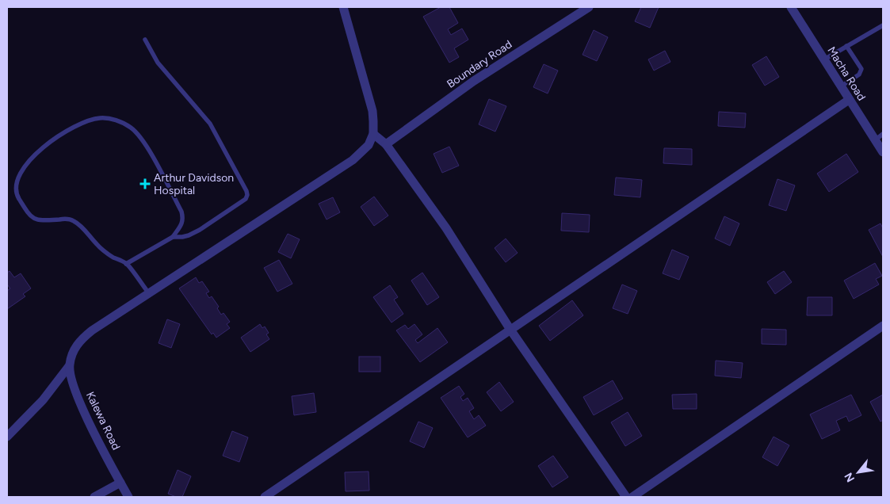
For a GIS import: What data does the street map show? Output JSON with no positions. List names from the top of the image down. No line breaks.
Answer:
{"streets":{"street":["Boundary Road","Macha Road","Kalewa Road"]},"places":{"health":["Arthur Davidson Hospital"]},"north":"bottom left"}
